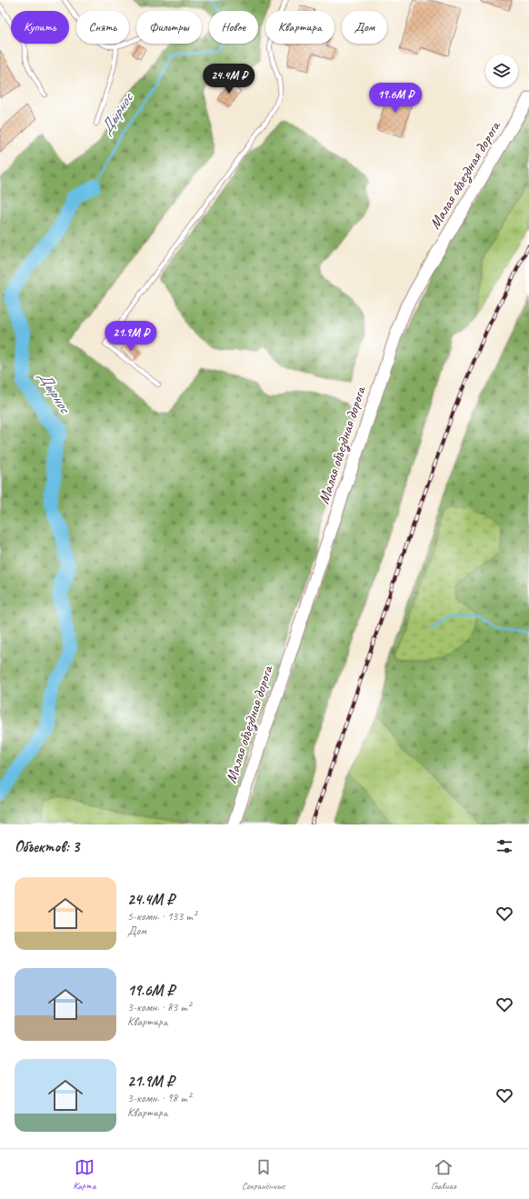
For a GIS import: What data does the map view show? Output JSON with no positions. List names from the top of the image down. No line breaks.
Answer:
{"streets":{"street":["Малая объездная дорога"]},"water":["Дырнос"],"page":{"chip":["Купить","Снять","Фильтры","Новое","Квартира","Дом"],"price":["24.4M ₽","19.6M ₽","21.9M ₽"],"heading":"Объектов: 3","list":[{"name":"24.4M ₽","note":"5-комн. · 133 m² · Дом"},{"name":"19.6M ₽","note":"3-комн. · 83 m² · Квартира"},{"name":"21.9M ₽","note":"3-комн. · 98 m² · Квартира"}],"tabs":["Карта","Сохранённые","Главная"]}}
